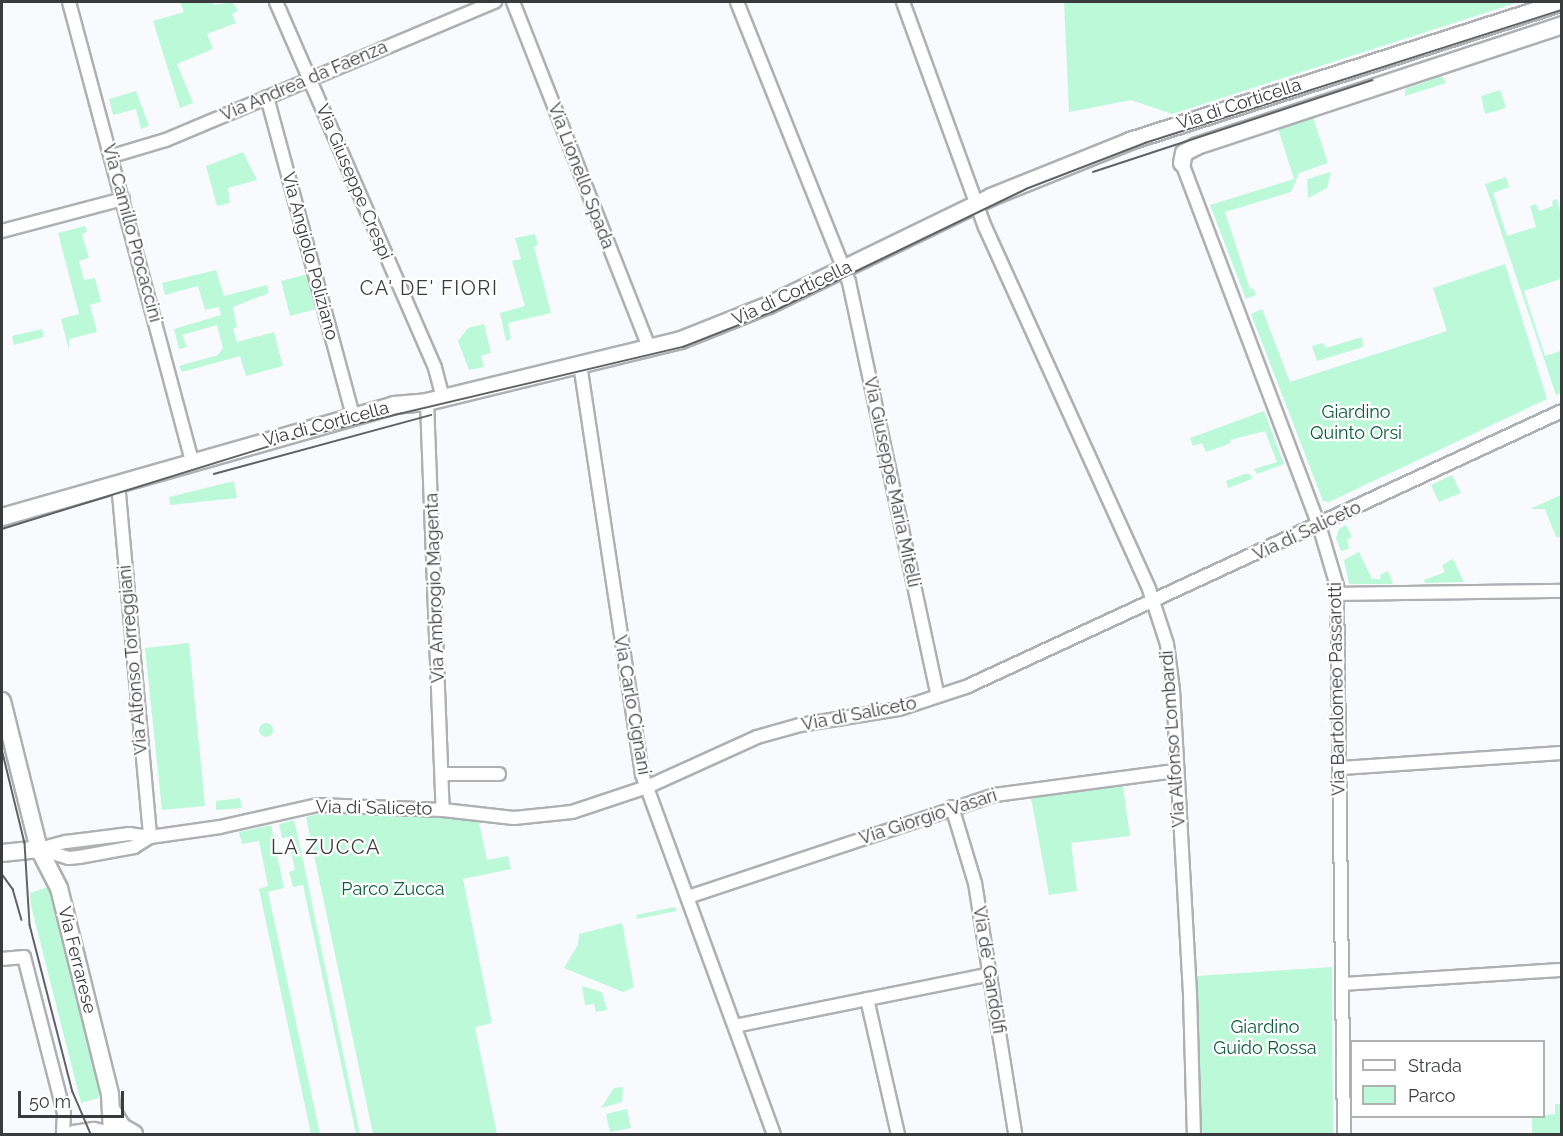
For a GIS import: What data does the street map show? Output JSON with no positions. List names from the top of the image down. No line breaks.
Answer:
{"streets":{"main road":["Via di Corticella","Via Ferrarese"],"street":["Via Andrea da Faenza","Via Lionello Spada","Via Giuseppe Crespi","Via Camillo Procaccini","Via Angiolo Poliziano","Via Giuseppe Maria Mitelli","Via di Saliceto","Via Ambrogio Magenta","Via Alfonso Torreggiani","Via Bartolomeo Passarotti","Via Carlo Cignani","Via Alfonso Lombardi","Via Giorgio Vasari","Via de' Gandolfi"]},"crossings":[["Via Andrea da Faenza","Via Giuseppe Crespi"],["Via Andrea da Faenza","Via Camillo Procaccini"],["Via Andrea da Faenza","Via Angiolo Poliziano"],["Via di Corticella","Via Lionello Spada"],["Via di Corticella","Via Giuseppe Crespi"],["Via di Corticella","Via Camillo Procaccini"],["Via di Corticella","Via Angiolo Poliziano"],["Via di Corticella","Via Giuseppe Maria Mitelli"],["Via di Corticella","Via Ambrogio Magenta"],["Via di Corticella","Via Alfonso Torreggiani"],["Via di Corticella","Via Bartolomeo Passarotti"],["Via di Corticella","Via Carlo Cignani"],["Via di Corticella","Via Alfonso Lombardi"],["Via Giuseppe Crespi","Via Ambrogio Magenta"],["Via Giuseppe Maria Mitelli","Via di Saliceto"],["Via di Saliceto","Via Ambrogio Magenta"],["Via di Saliceto","Via Alfonso Torreggiani"],["Via di Saliceto","Via Bartolomeo Passarotti"],["Via di Saliceto","Via Carlo Cignani"],["Via di Saliceto","Via Alfonso Lombardi"],["Via di Saliceto","Via Ferrarese"],["Via Carlo Cignani","Via Giorgio Vasari"],["Via Alfonso Lombardi","Via Giorgio Vasari"],["Via Giorgio Vasari","Via de' Gandolfi"]],"districts":["CA' DE' FIORI","LA ZUCCA"],"parks":["Giardino Quinto Orsi","Parco Zucca","Giardino Guido Rossa"],"legend":["Strada","Parco"],"scale_bar":"50 m"}
